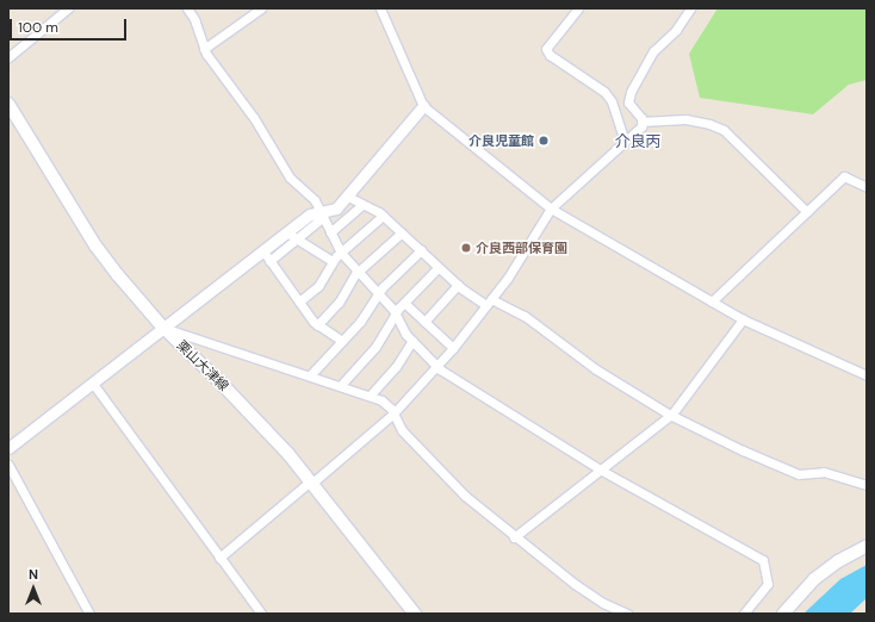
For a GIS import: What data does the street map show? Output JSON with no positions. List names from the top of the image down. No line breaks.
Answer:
{"streets":{"main road":["栗山大津線"]},"districts":["介良丙"],"places":["介良児童館","介良西部保育園"],"scale_bar":"100 m","north":"top"}
